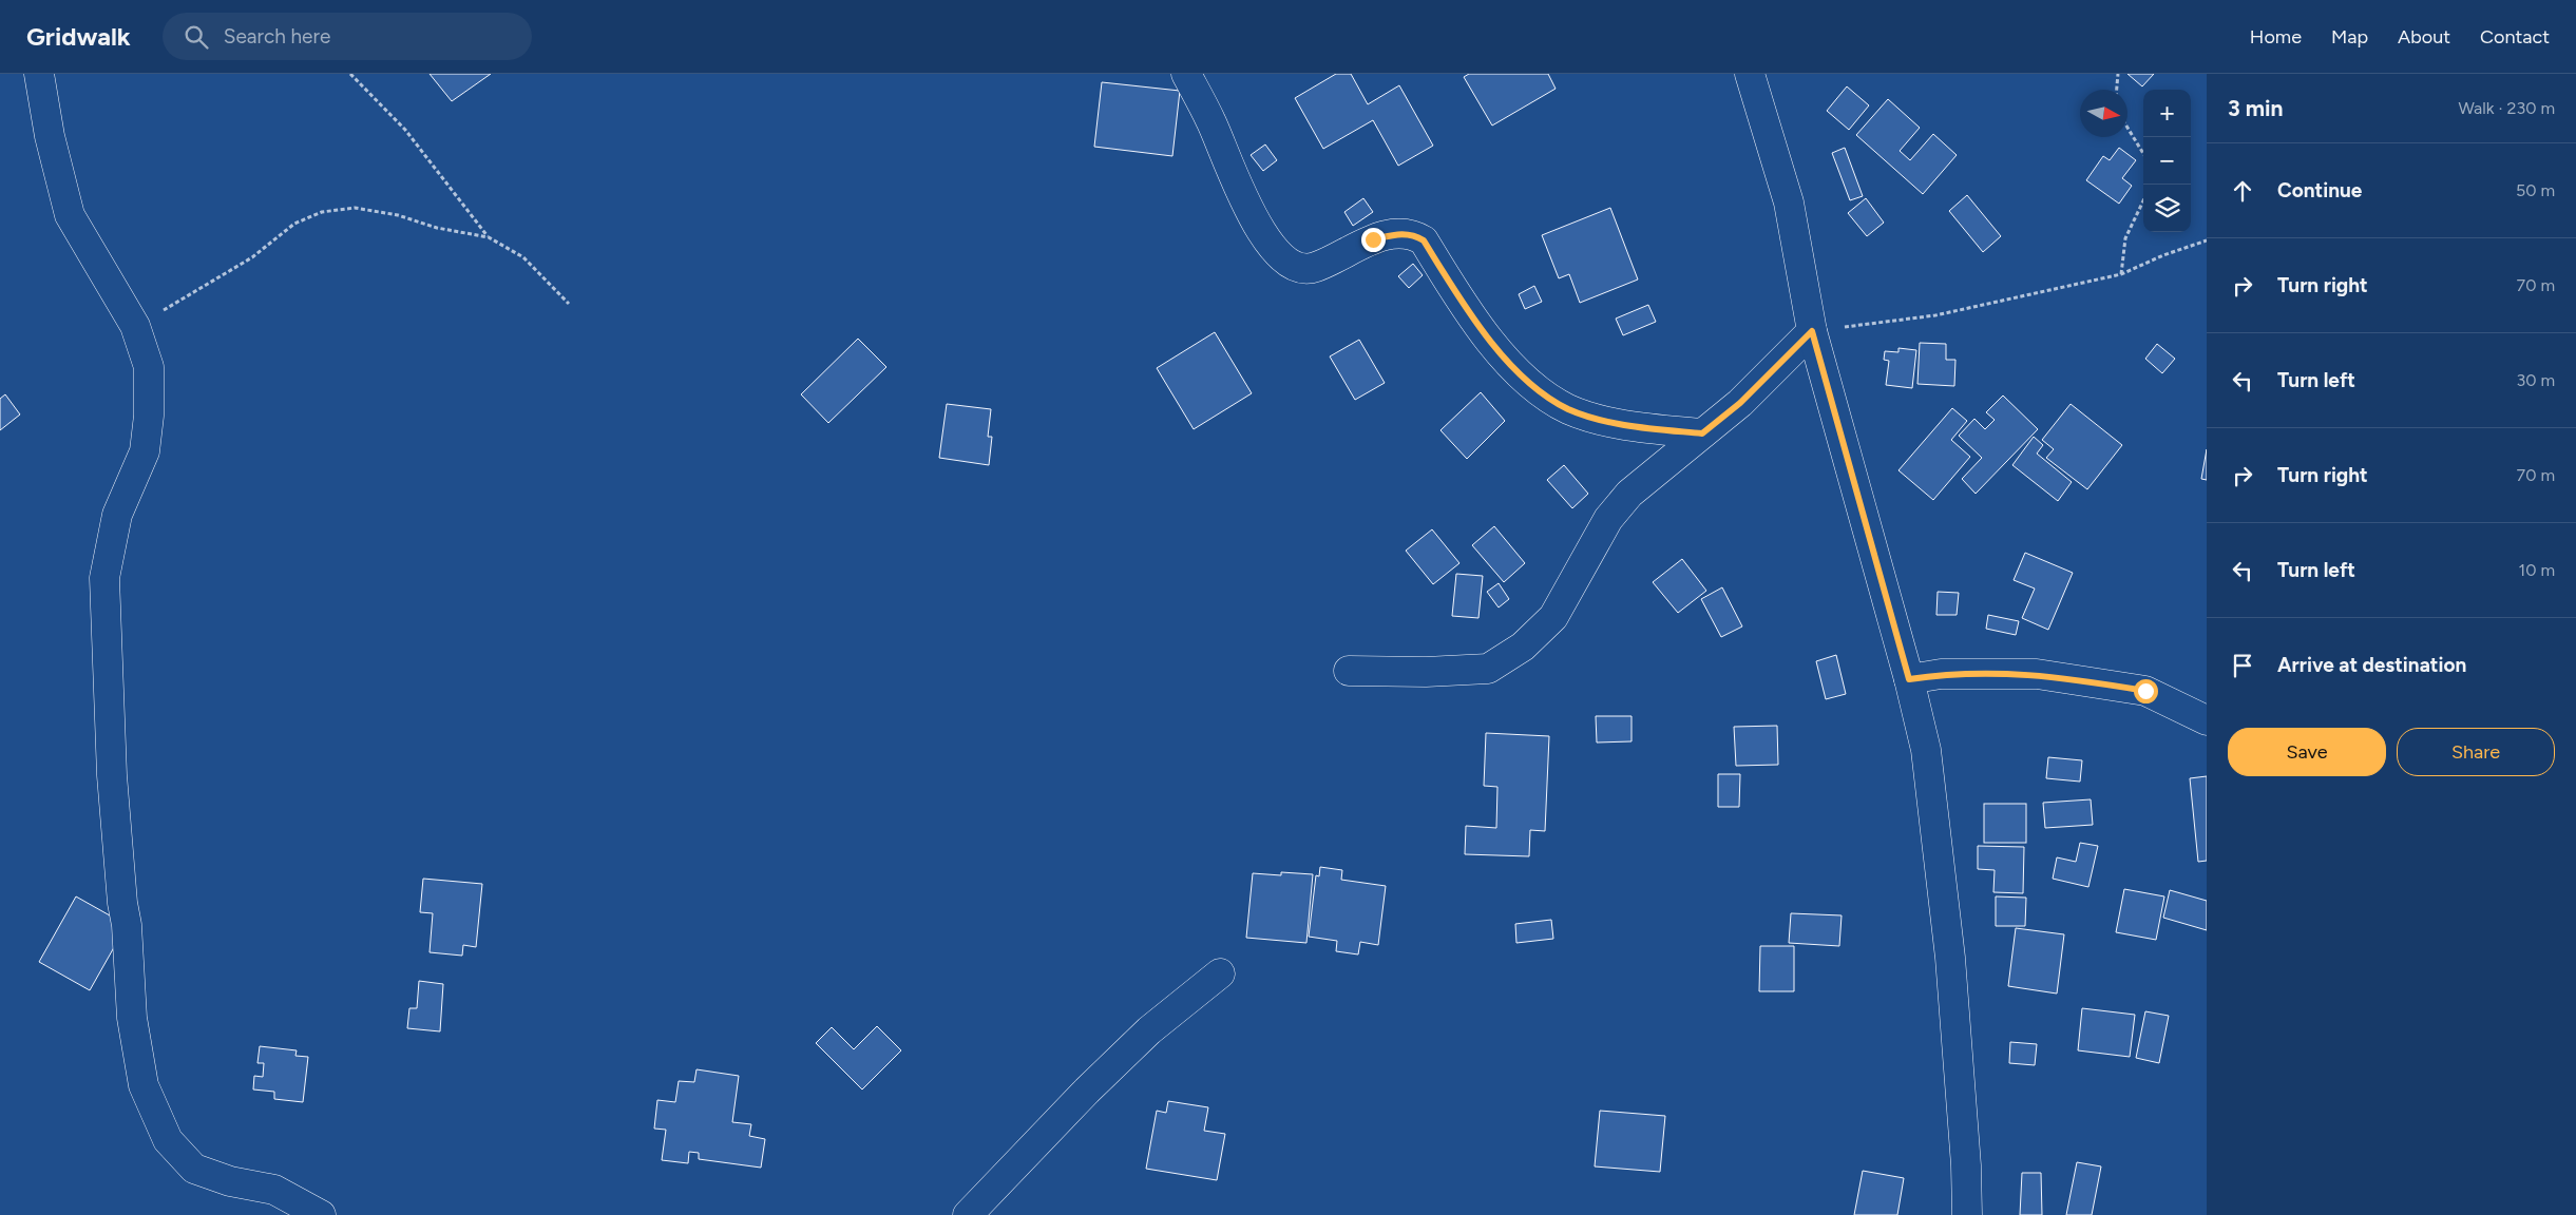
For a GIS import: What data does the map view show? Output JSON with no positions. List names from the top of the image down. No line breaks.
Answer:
{"north":"right","page":{"header":"Gridwalk","search":"Search here","nav":["Home","Map","About","Contact"],"heading":["3 min","Walk · 230 m"],"map_buttons":["+","−"],"list":[["Continue","50 m"],["Turn right","70 m"],["Turn left","30 m"],["Turn right","70 m"],["Turn left","10 m"],"Arrive at destination"],"buttons":["Save","Share"]}}
